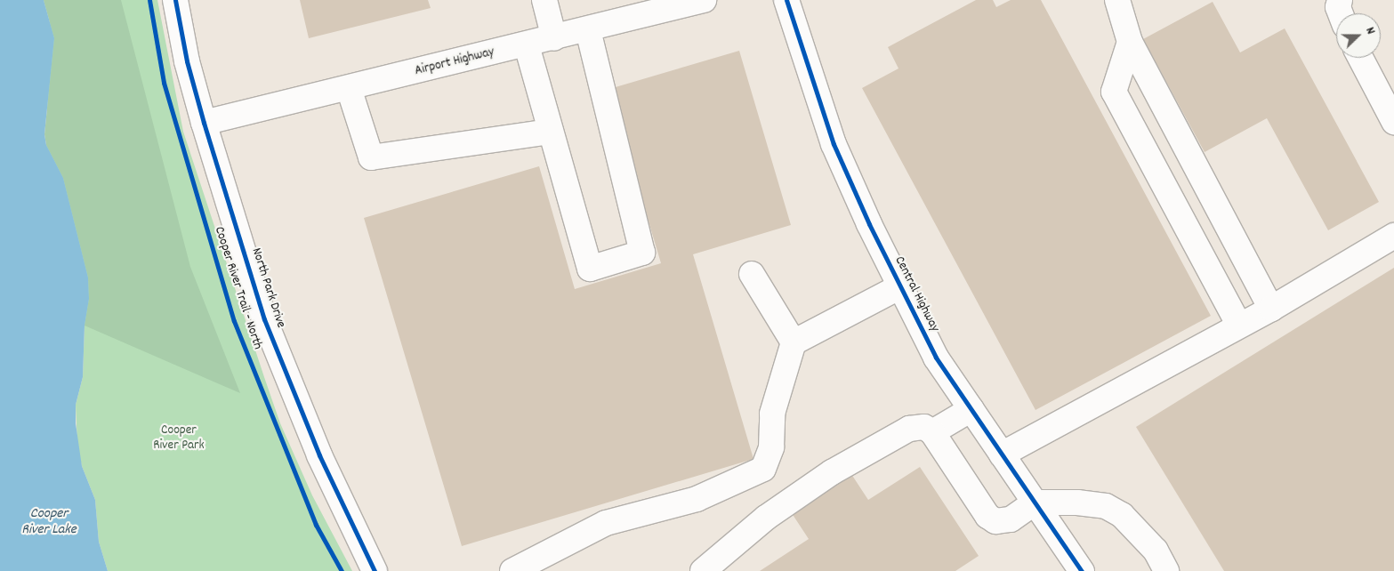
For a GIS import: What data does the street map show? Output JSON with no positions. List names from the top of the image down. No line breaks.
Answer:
{"streets":{"street":["Airport Highway","North Park Drive","Central Highway"],"cycle path":["Cooper River Trail - North"]},"crossings":[["Airport Highway","North Park Drive"]],"water":["Cooper River Lake"],"parks":["Cooper River Park"],"north":"right"}
